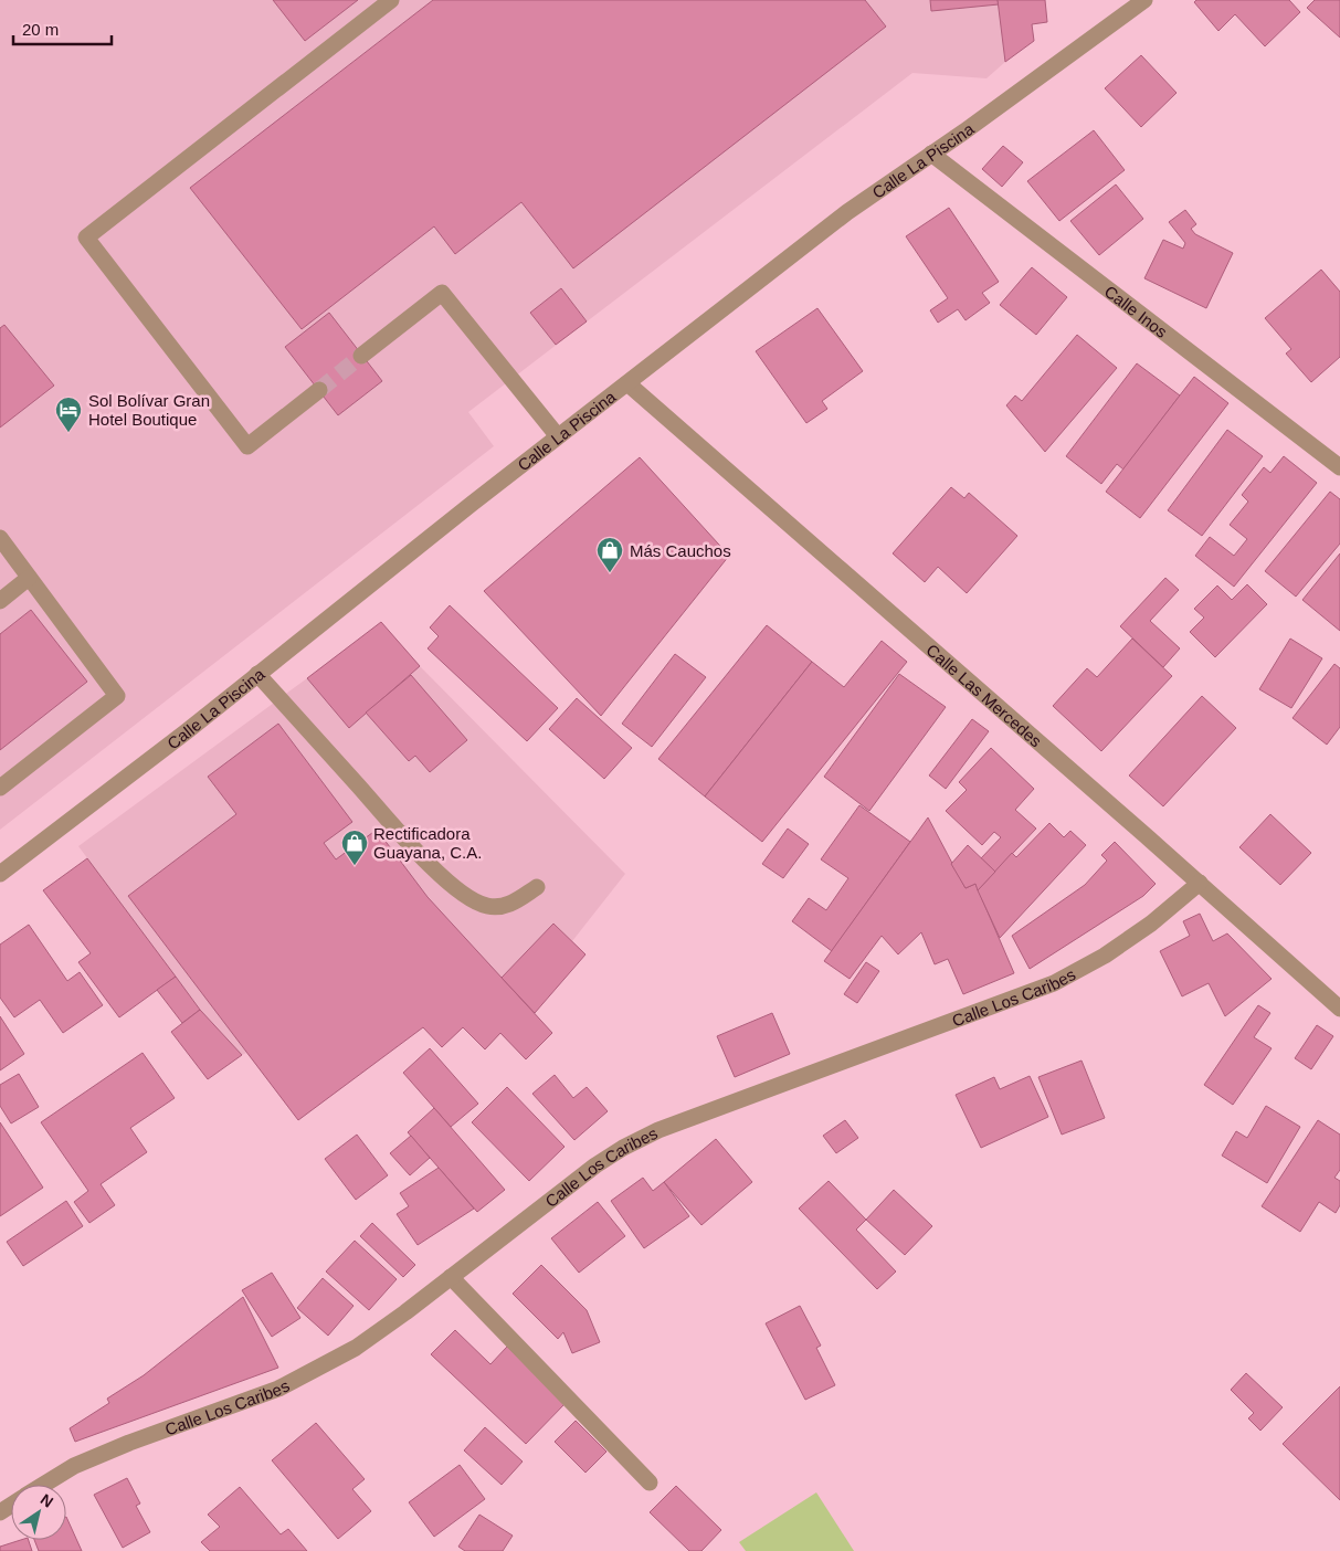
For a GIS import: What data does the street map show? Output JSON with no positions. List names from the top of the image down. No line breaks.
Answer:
{"streets":{"street":["Calle La Piscina","Calle Inos","Calle Las Mercedes","Calle Los Caribes"]},"crossings":[["Calle La Piscina","Calle Inos"],["Calle La Piscina","Calle Las Mercedes"],["Calle Las Mercedes","Calle Los Caribes"]],"places":{"hotel":["Sol Bolívar Gran Hotel Boutique"],"shop":["Más Cauchos","Rectificadora Guayana, C.A."]},"scale_bar":"20 m","north":"top right"}
